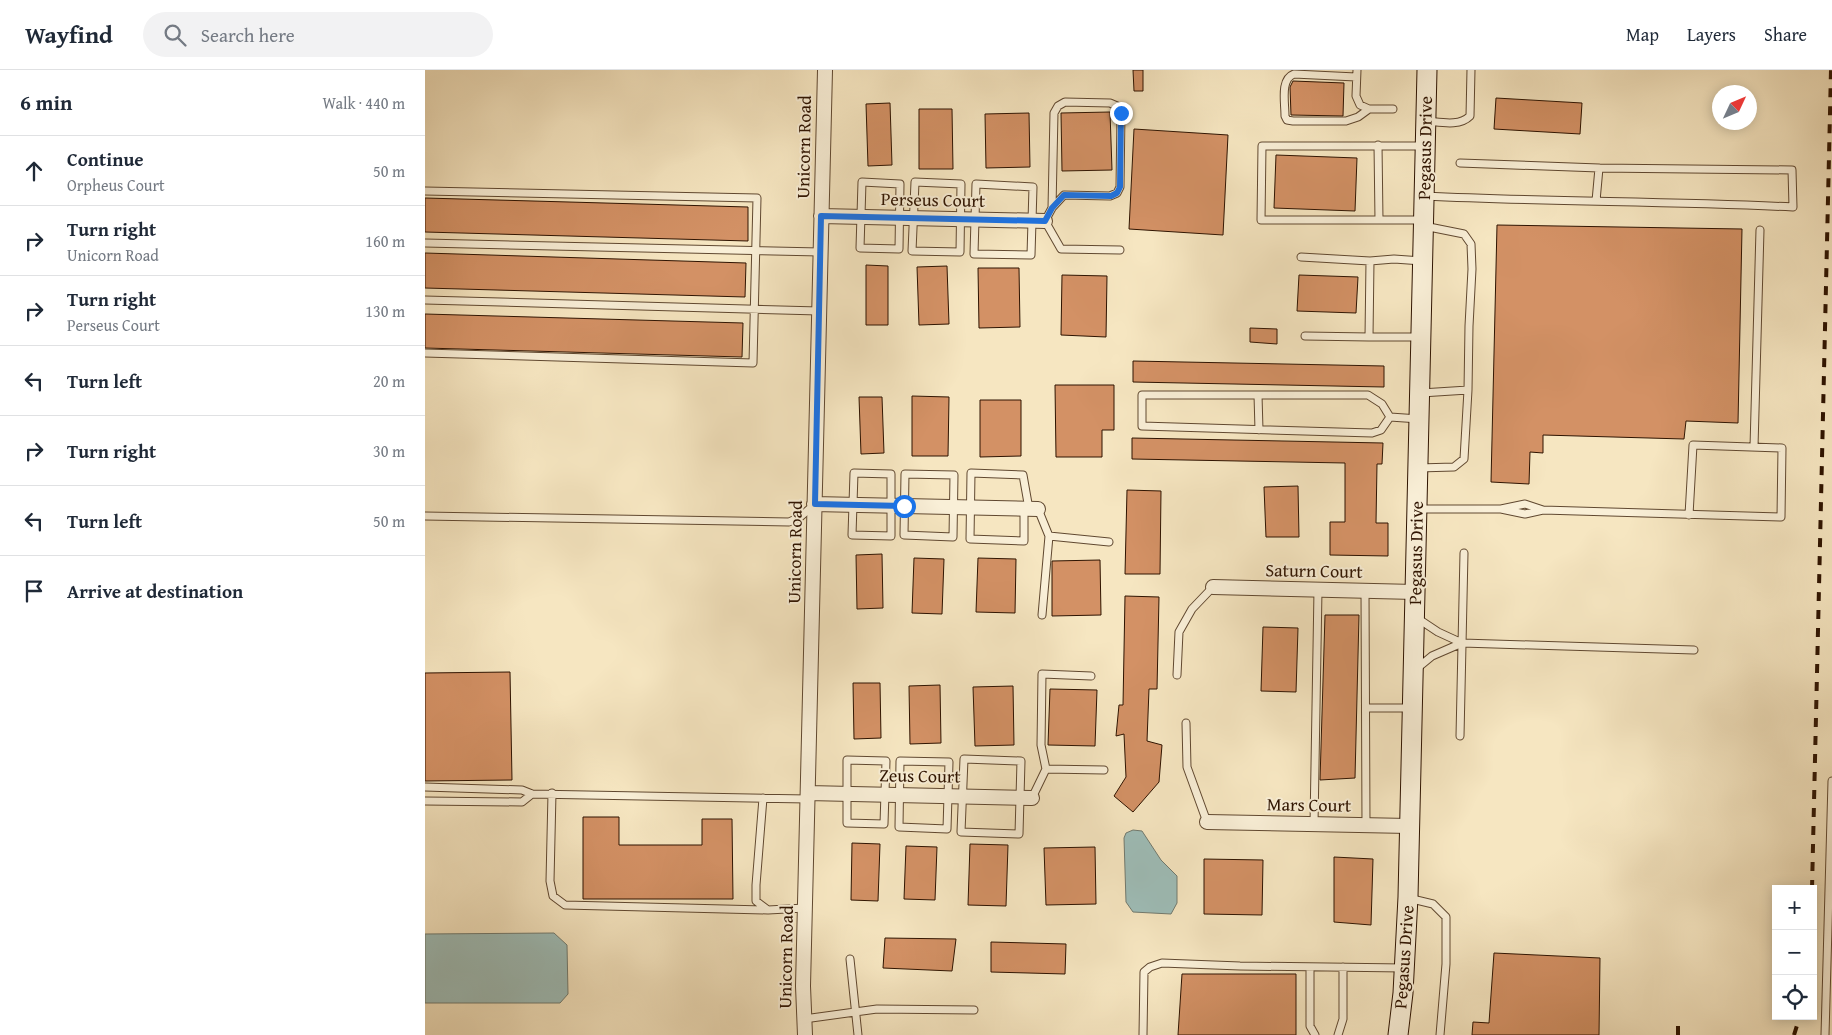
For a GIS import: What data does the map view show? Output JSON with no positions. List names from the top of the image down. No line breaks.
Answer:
{"streets":{"street":["Unicorn Road","Pegasus Drive","Perseus Court","Saturn Court","Zeus Court","Mars Court"]},"crossings":[["Unicorn Road","Perseus Court"],["Unicorn Road","Zeus Court"],["Pegasus Drive","Saturn Court"],["Pegasus Drive","Mars Court"]],"north":"top right","page":{"header":"Wayfind","search":"Search here","nav":["Map","Layers","Share"],"heading":["6 min","Walk · 440 m"],"list":[["Continue","Orpheus Court","50 m"],["Turn right","Unicorn Road","160 m"],["Turn right","Perseus Court","130 m"],["Turn left","20 m"],["Turn right","30 m"],["Turn left","50 m"],"Arrive at destination"],"map_buttons":["+","−"]}}
